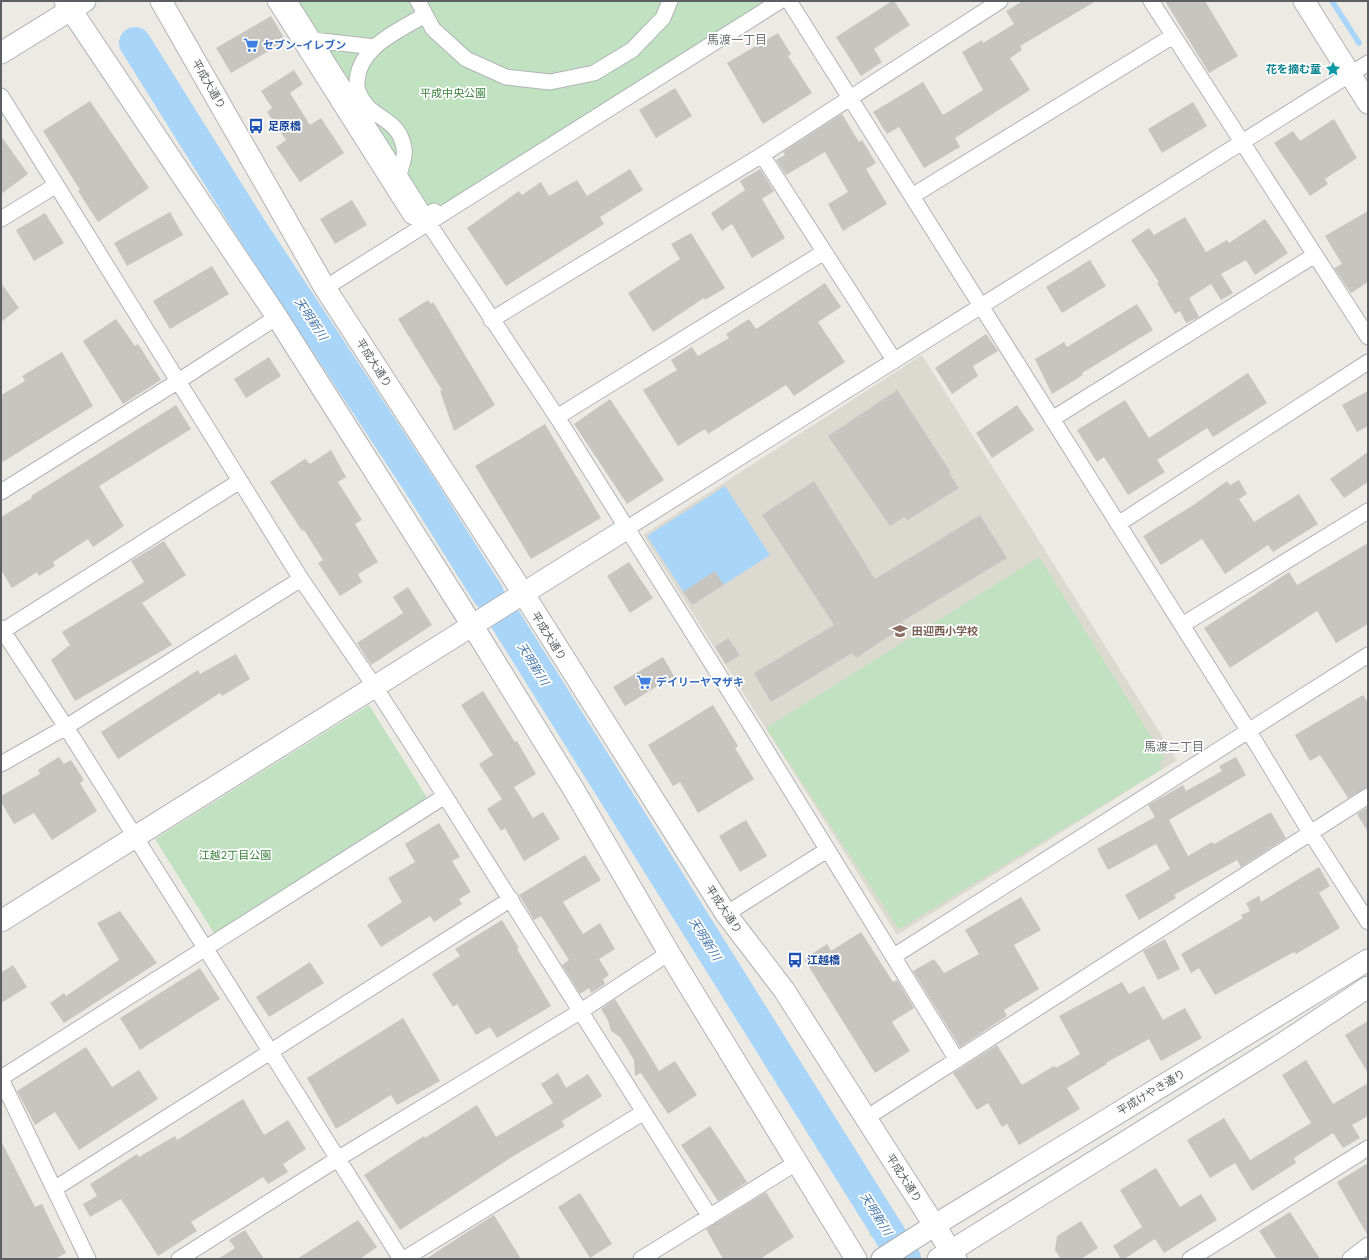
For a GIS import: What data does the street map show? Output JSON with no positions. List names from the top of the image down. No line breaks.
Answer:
{"streets":{"street":["平成大通り","平成けやき通り"]},"crossings":[["平成大通り","平成けやき通り"]],"districts":["馬渡一丁目","馬渡二丁目"],"water":["天明新川"],"parks":["平成中央公園","江越2丁目公園"],"places":{"supermarket":["セブン-イレブン","デイリーヤマザキ"],"place":["花を摘む童"],"bus stop":["足原橋","江越橋"],"school or university":["田迎西小学校"]}}
